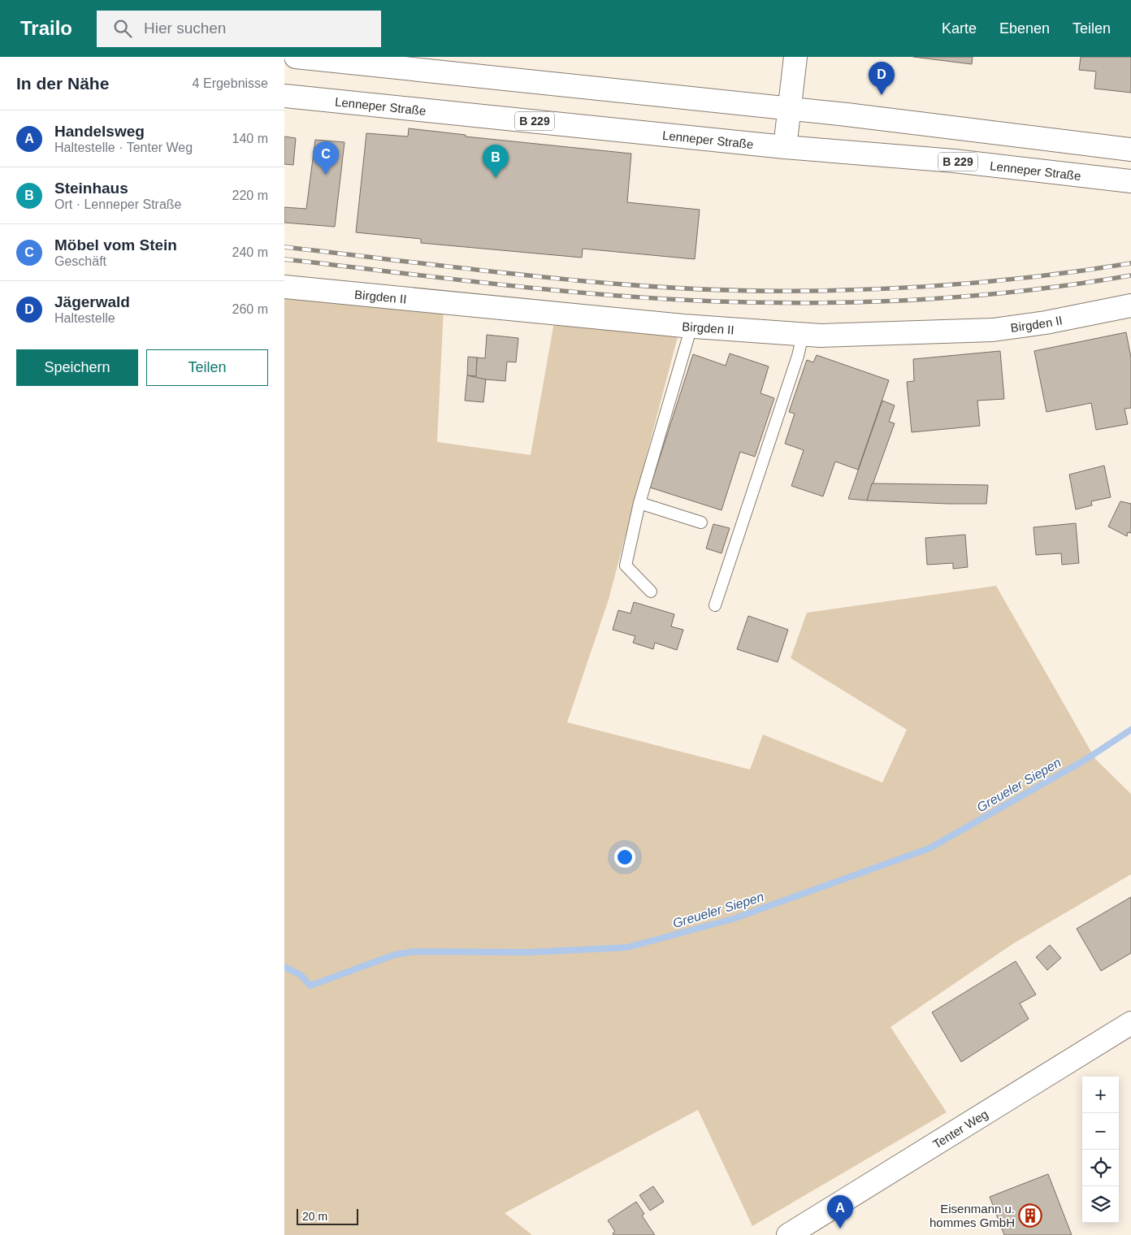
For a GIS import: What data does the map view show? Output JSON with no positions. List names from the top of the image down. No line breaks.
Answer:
{"streets":{"main road":["Lenneper Straße","B 229","Birgden II","Tenter Weg"]},"water":["Greueler Siepen"],"places":{"building":["Eisenmann u. hommes GmbH"]},"scale_bar":"20 m","page":{"header":"Trailo","search":"Hier suchen","nav":["Karte","Ebenen","Teilen"],"heading":["In der Nähe","4 Ergebnisse"],"pins":["D","C","B","A"],"list":[{"mark":"A","name":"Handelsweg","note":"Haltestelle · Tenter Weg","value":"140 m"},{"mark":"B","name":"Steinhaus","note":"Ort · Lenneper Straße","value":"220 m"},{"mark":"C","name":"Möbel vom Stein","note":"Geschäft","value":"240 m"},{"mark":"D","name":"Jägerwald","note":"Haltestelle","value":"260 m"}],"buttons":["Speichern","Teilen"],"map_buttons":["+","−"],"scale":"20 m"}}
